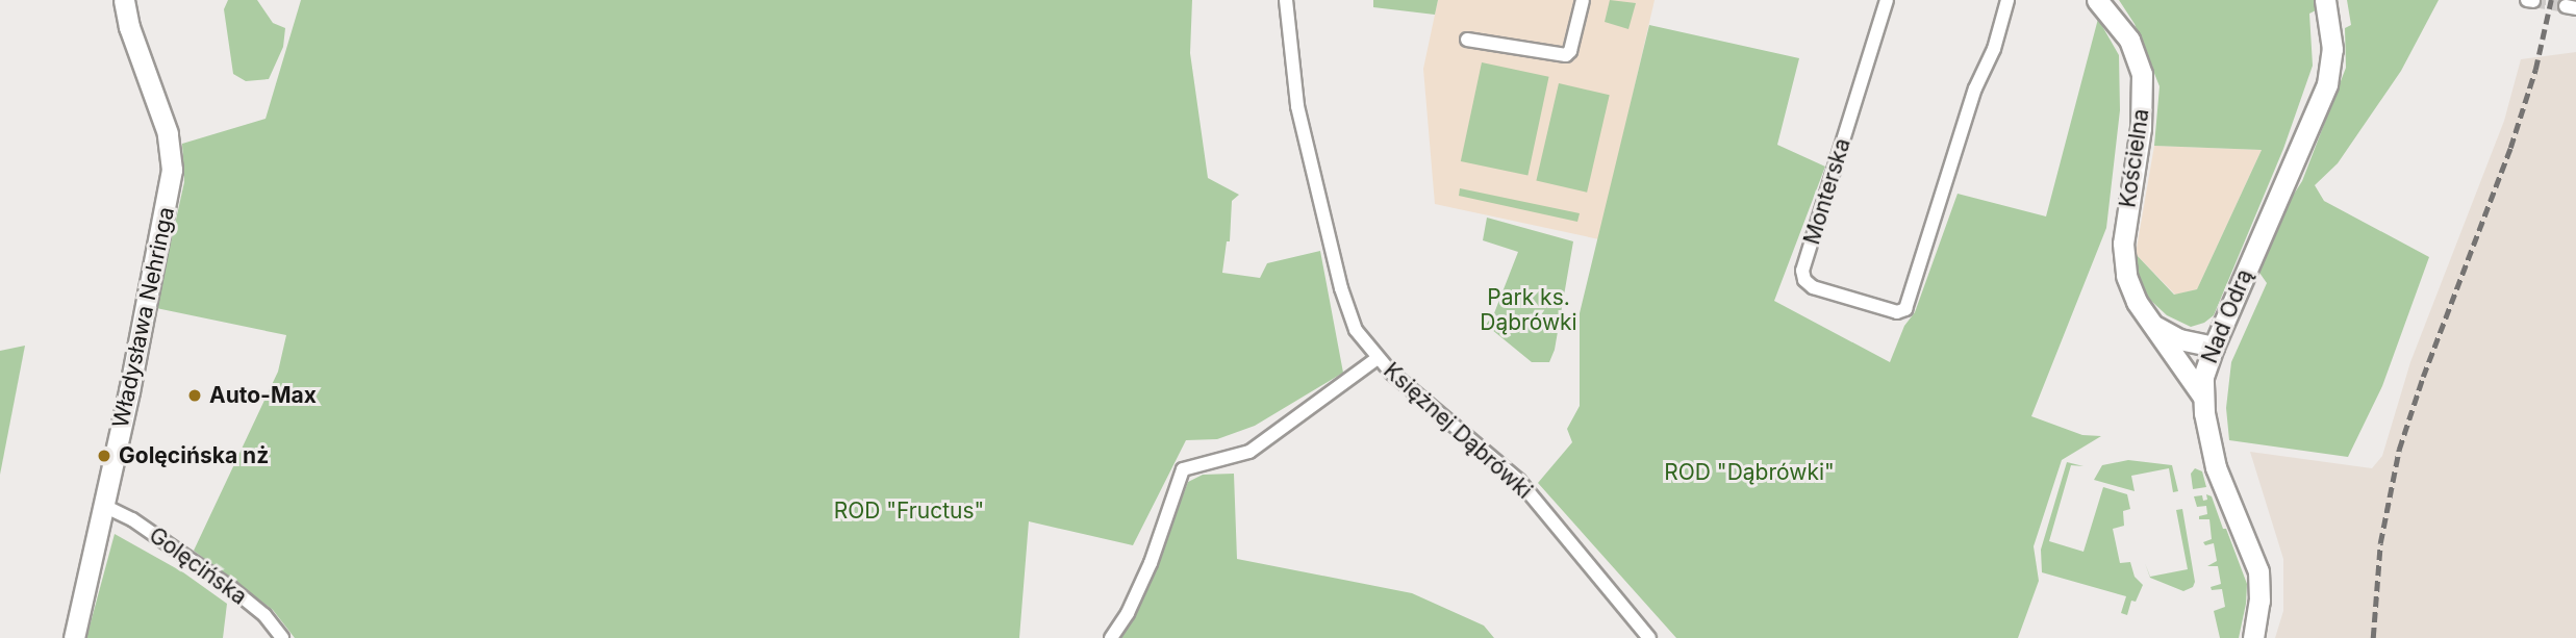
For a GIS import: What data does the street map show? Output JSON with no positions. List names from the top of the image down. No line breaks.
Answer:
{"streets":{"street":["Kościelna","Monterska","Nad Odrą","Władysława Nehringa","Księżnej Dąbrówki","Golęcińska"]},"crossings":[["Kościelna","Nad Odrą"],["Władysława Nehringa","Golęcińska"]],"parks":["Park ks. Dąbrówki","ROD \"Dąbrówki\"","ROD \"Fructus\""],"places":["Auto-Max","Golęcińska nż"]}
